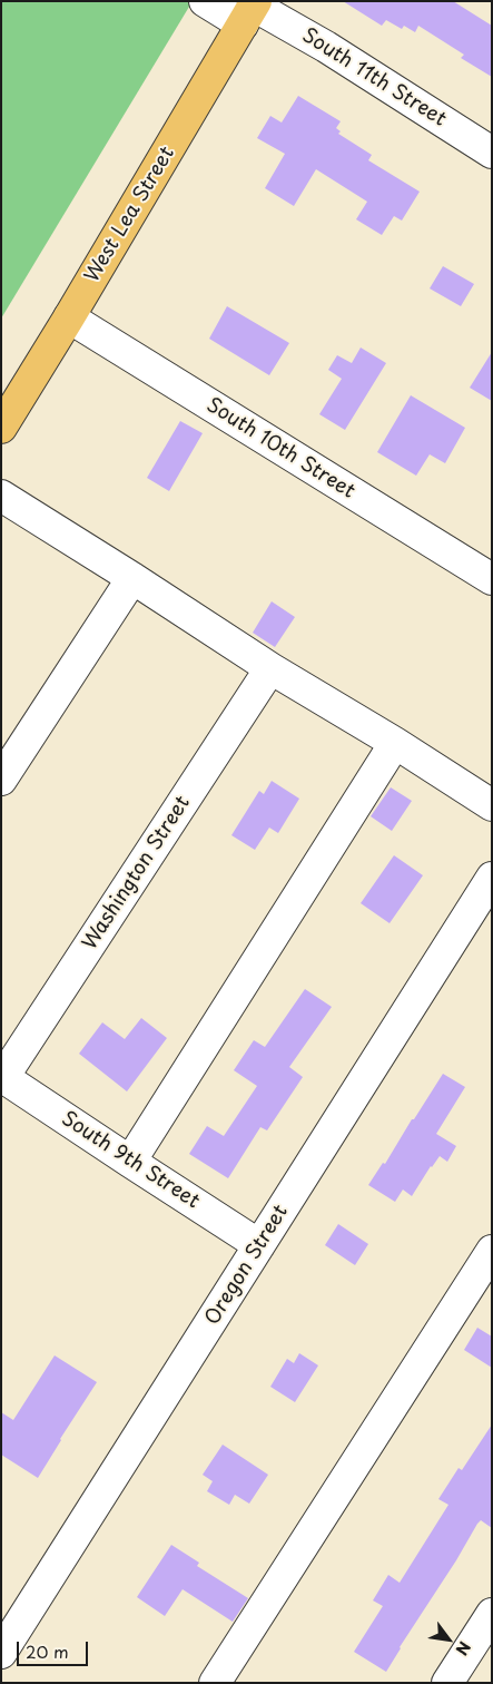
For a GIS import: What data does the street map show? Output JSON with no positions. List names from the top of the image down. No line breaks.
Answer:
{"streets":{"main road":["West Lea Street"],"street":["South 11th Street","South 10th Street","Washington Street","South 9th Street","Oregon Street"]},"crossings":[["South 11th Street","West Lea Street"],["West Lea Street","South 10th Street"],["Washington Street","South 9th Street"],["South 9th Street","Oregon Street"]],"scale_bar":"20 m","north":"bottom right"}
